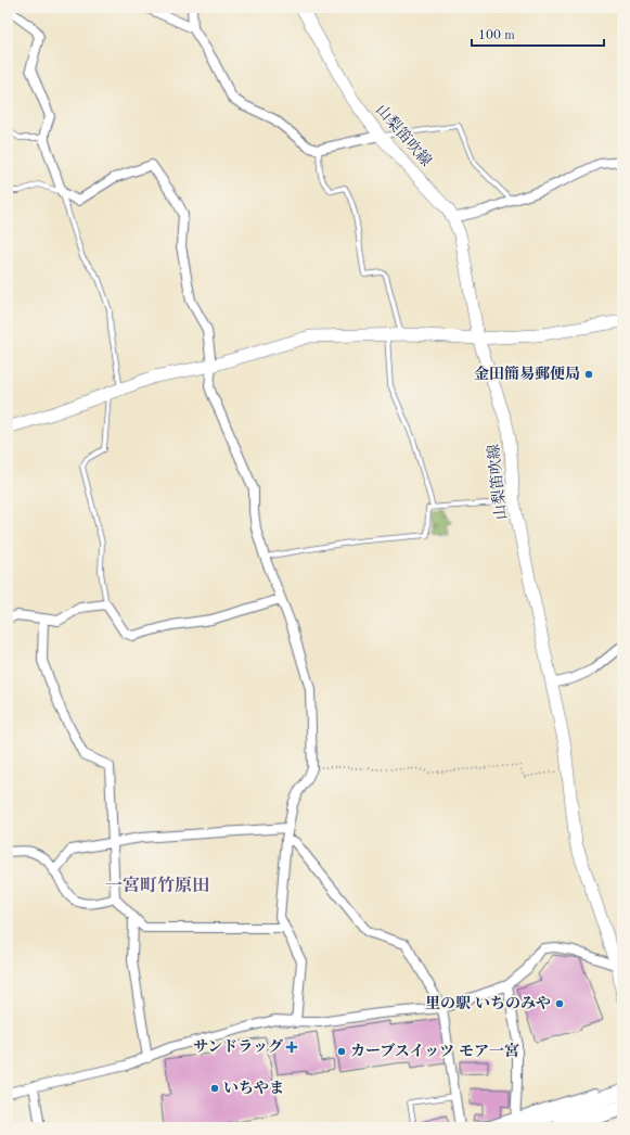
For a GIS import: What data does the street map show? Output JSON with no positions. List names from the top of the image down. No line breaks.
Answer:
{"streets":{"main road":["山梨笛吹線"]},"districts":["一宮町竹原田"],"places":{"other":["金田簡易郵便局","里の駅 いちのみや","カーブスイッツ モア一宮","いちやま"],"health":["サンドラッグ"]},"scale_bar":"100 m"}
